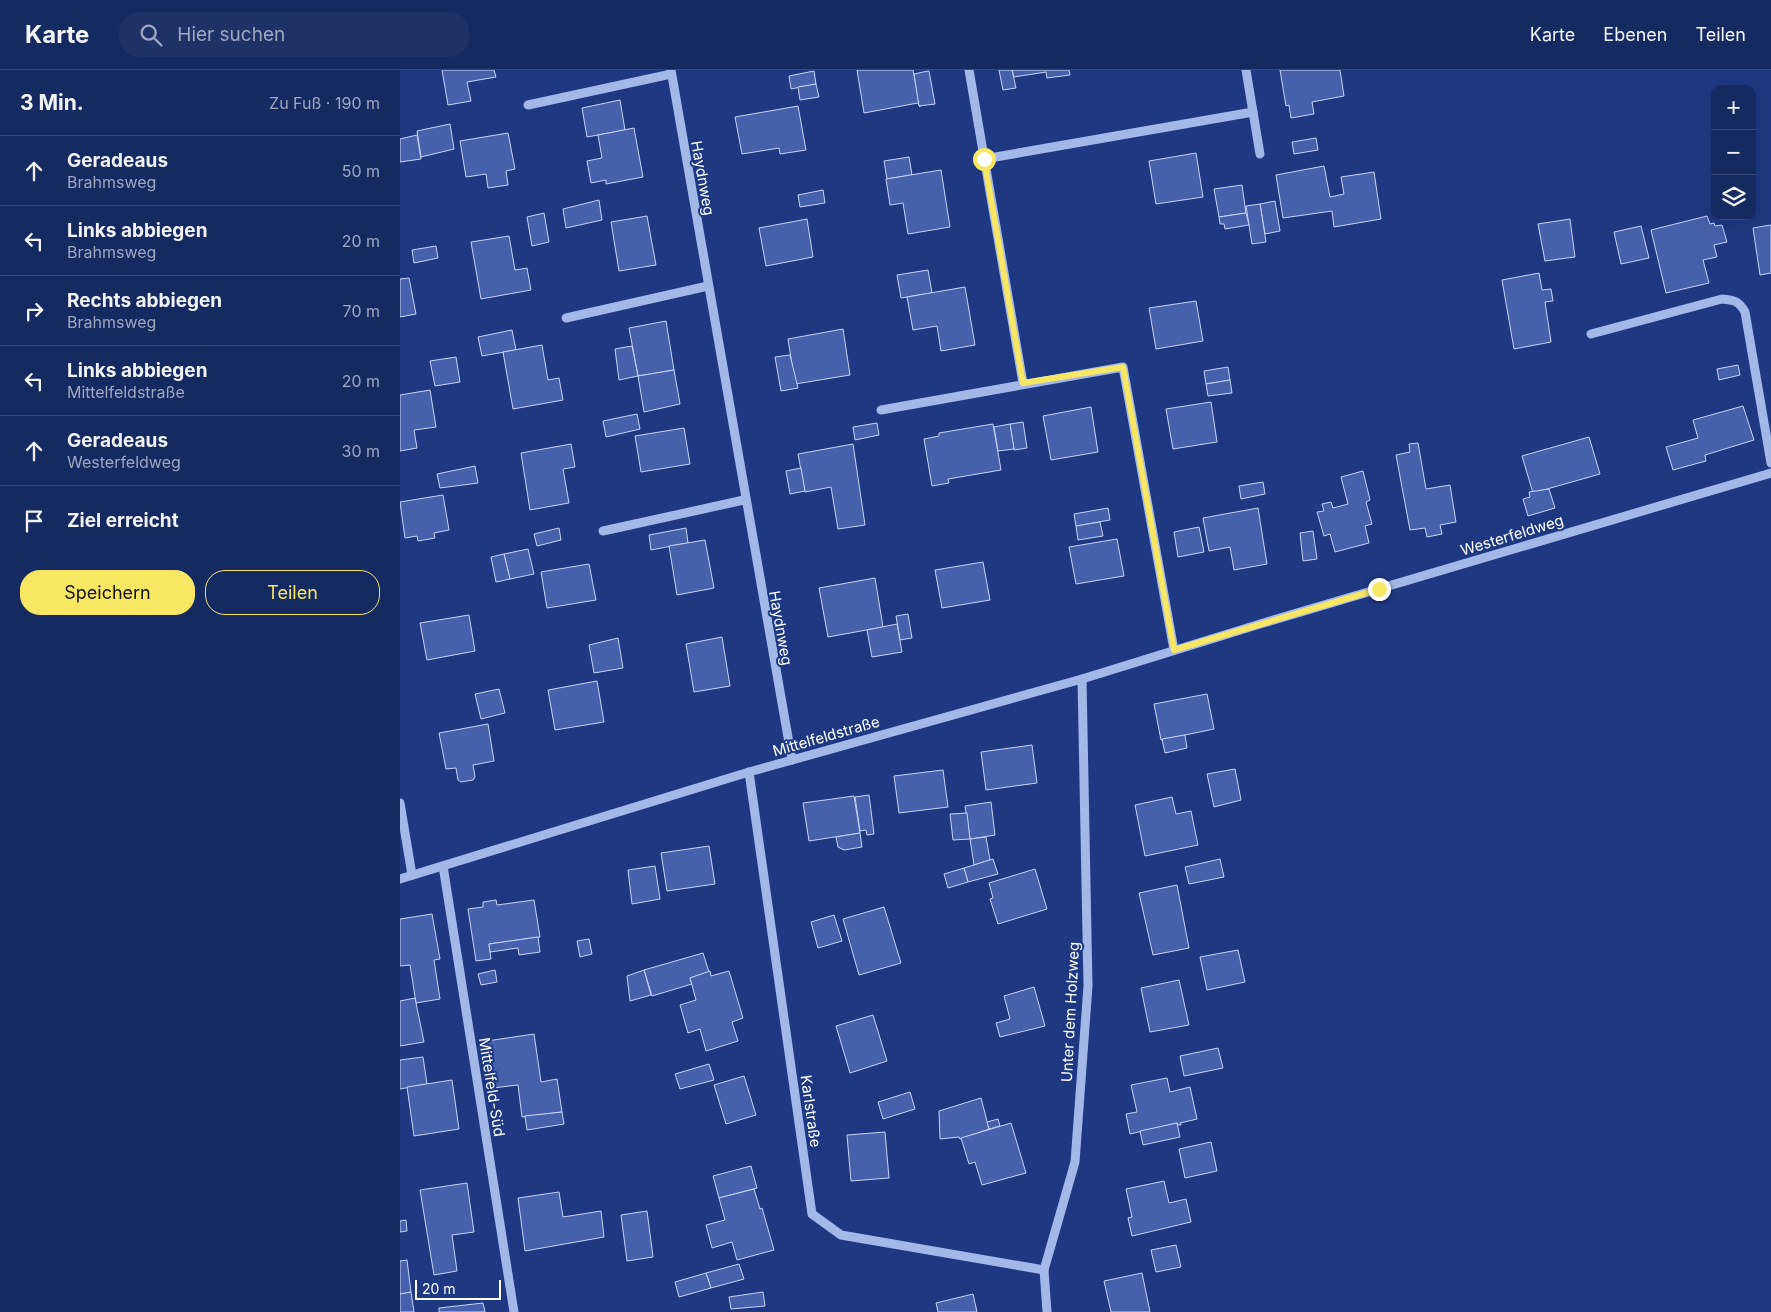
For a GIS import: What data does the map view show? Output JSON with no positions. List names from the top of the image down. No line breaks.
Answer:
{"streets":{"street":["Haydnweg","Westerfeldweg","Mittelfeldstraße","Unter dem Holzweg","Mittelfeld-Süd","Karlstraße"]},"crossings":[["Haydnweg","Mittelfeldstraße"],["Westerfeldweg","Mittelfeldstraße"],["Mittelfeldstraße","Unter dem Holzweg"],["Mittelfeldstraße","Mittelfeld-Süd"],["Mittelfeldstraße","Karlstraße"],["Unter dem Holzweg","Karlstraße"]],"scale_bar":"20 m","page":{"header":"Karte","search":"Hier suchen","nav":["Karte","Ebenen","Teilen"],"heading":["3 Min.","Zu Fuß · 190 m"],"map_buttons":["+","−"],"list":[["Geradeaus","Brahmsweg","50 m"],["Links abbiegen","Brahmsweg","20 m"],["Rechts abbiegen","Brahmsweg","70 m"],["Links abbiegen","Mittelfeldstraße","20 m"],["Geradeaus","Westerfeldweg","30 m"],"Ziel erreicht"],"buttons":["Speichern","Teilen"],"scale":"20 m"}}
